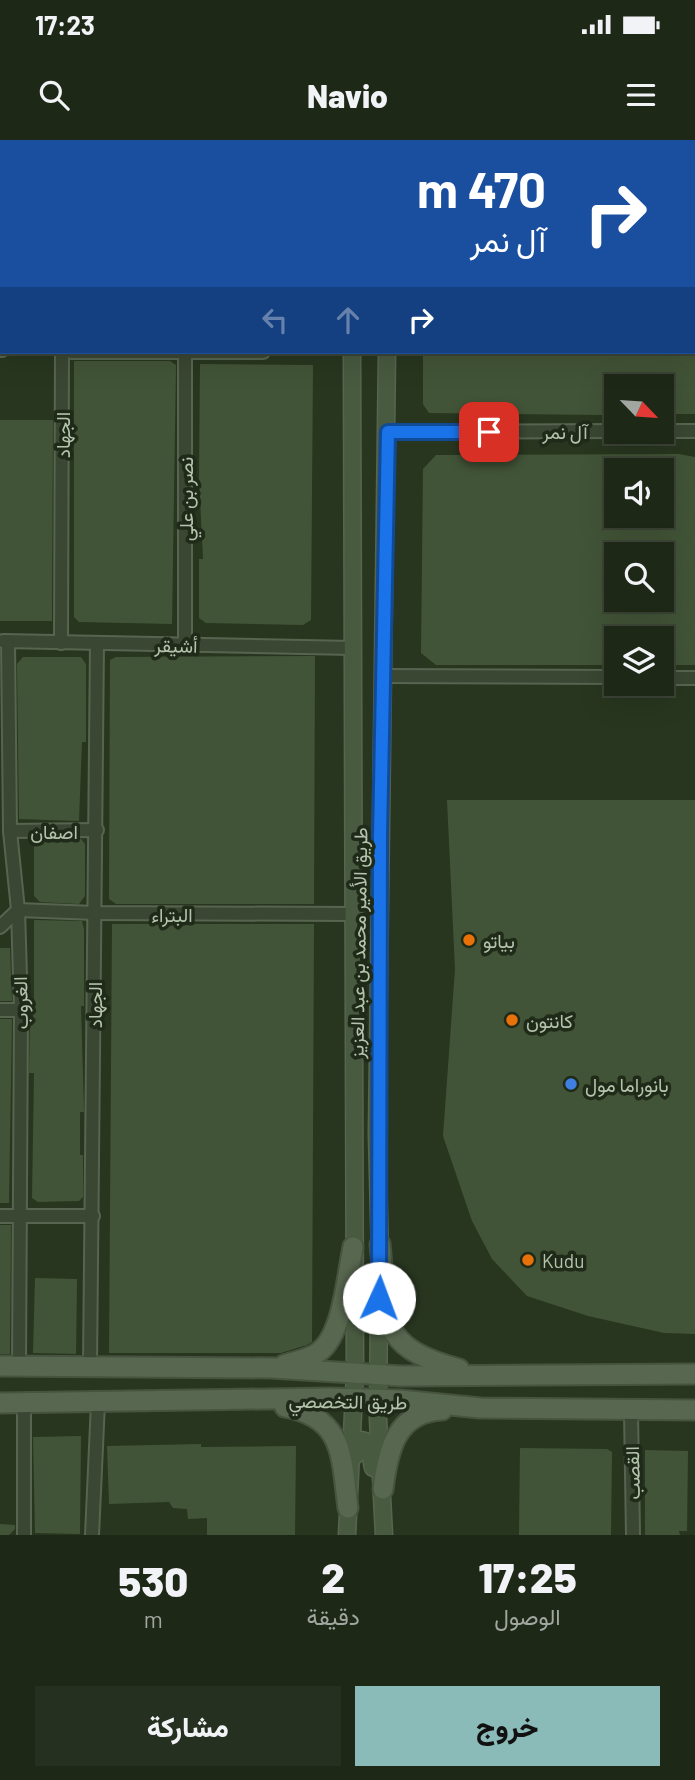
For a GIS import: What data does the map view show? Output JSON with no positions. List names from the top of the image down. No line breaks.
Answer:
{"streets":{"main road":["طريق الأمير محمد بن عبد العزيز","طريق التخصصي"],"street":["آل نمر","الجهاد","نصر بن علي","أشيقر","اصفان","البتراء","الغروب","القصب"]},"crossings":[["آل نمر","طريق الأمير محمد بن عبد العزيز"],["الجهاد","أشيقر"],["الجهاد","اصفان"],["الجهاد","البتراء"],["الجهاد","طريق التخصصي"],["نصر بن علي","أشيقر"],["أشيقر","طريق الأمير محمد بن عبد العزيز"],["أشيقر","الغروب"],["اصفان","الغروب"],["البتراء","طريق الأمير محمد بن عبد العزيز"],["البتراء","الغروب"],["طريق الأمير محمد بن عبد العزيز","طريق التخصصي"],["الغروب","طريق التخصصي"],["طريق التخصصي","القصب"]],"places":["بياتو","كانتون","بانوراما مول","Kudu"],"north":"bottom right","page":{"status":"17:23","header":"Navio","turn":["470 m","آل نمر"],"eta":["17:25","الوصول","2","دقيقة","530","m"],"buttons":["خروج","مشاركة"]}}
